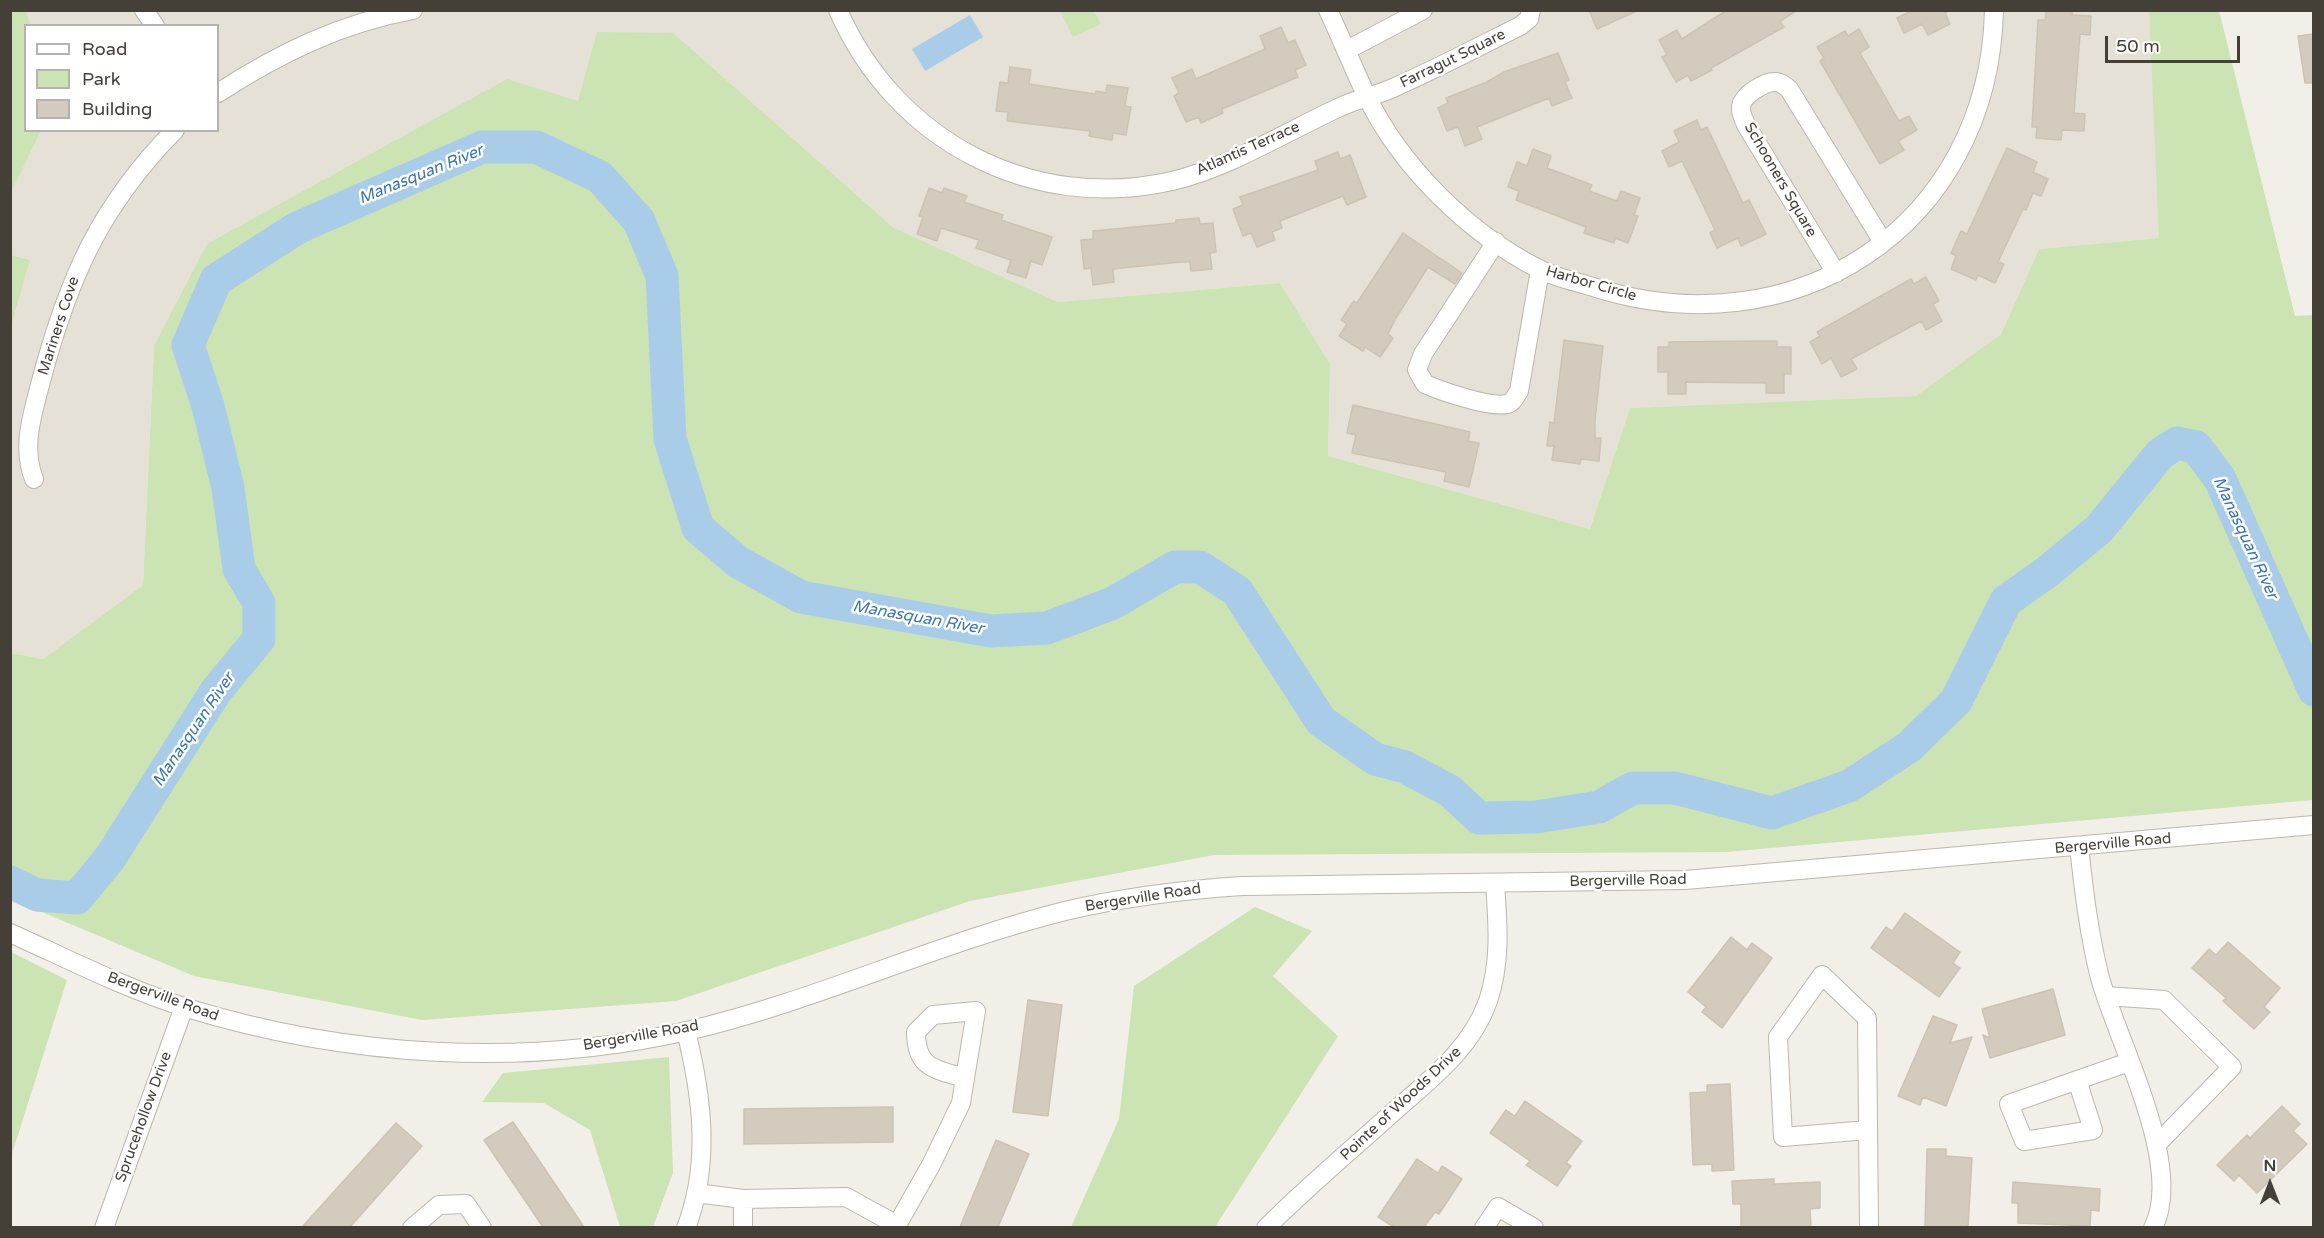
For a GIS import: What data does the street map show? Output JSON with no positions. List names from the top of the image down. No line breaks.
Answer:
{"streets":{"street":["Farragut Square","Atlantis Terrace","Schooners Square","Harbor Circle","Mariners Cove","Bergerville Road","Pointe of Woods Drive","Sprucehollow Drive"]},"crossings":[["Farragut Square","Atlantis Terrace"],["Farragut Square","Harbor Circle"],["Atlantis Terrace","Harbor Circle"],["Schooners Square","Harbor Circle"],["Bergerville Road","Pointe of Woods Drive"],["Bergerville Road","Sprucehollow Drive"]],"water":["Manasquan River"],"legend":["Road","Park","Building"],"scale_bar":"50 m","north":"top"}
